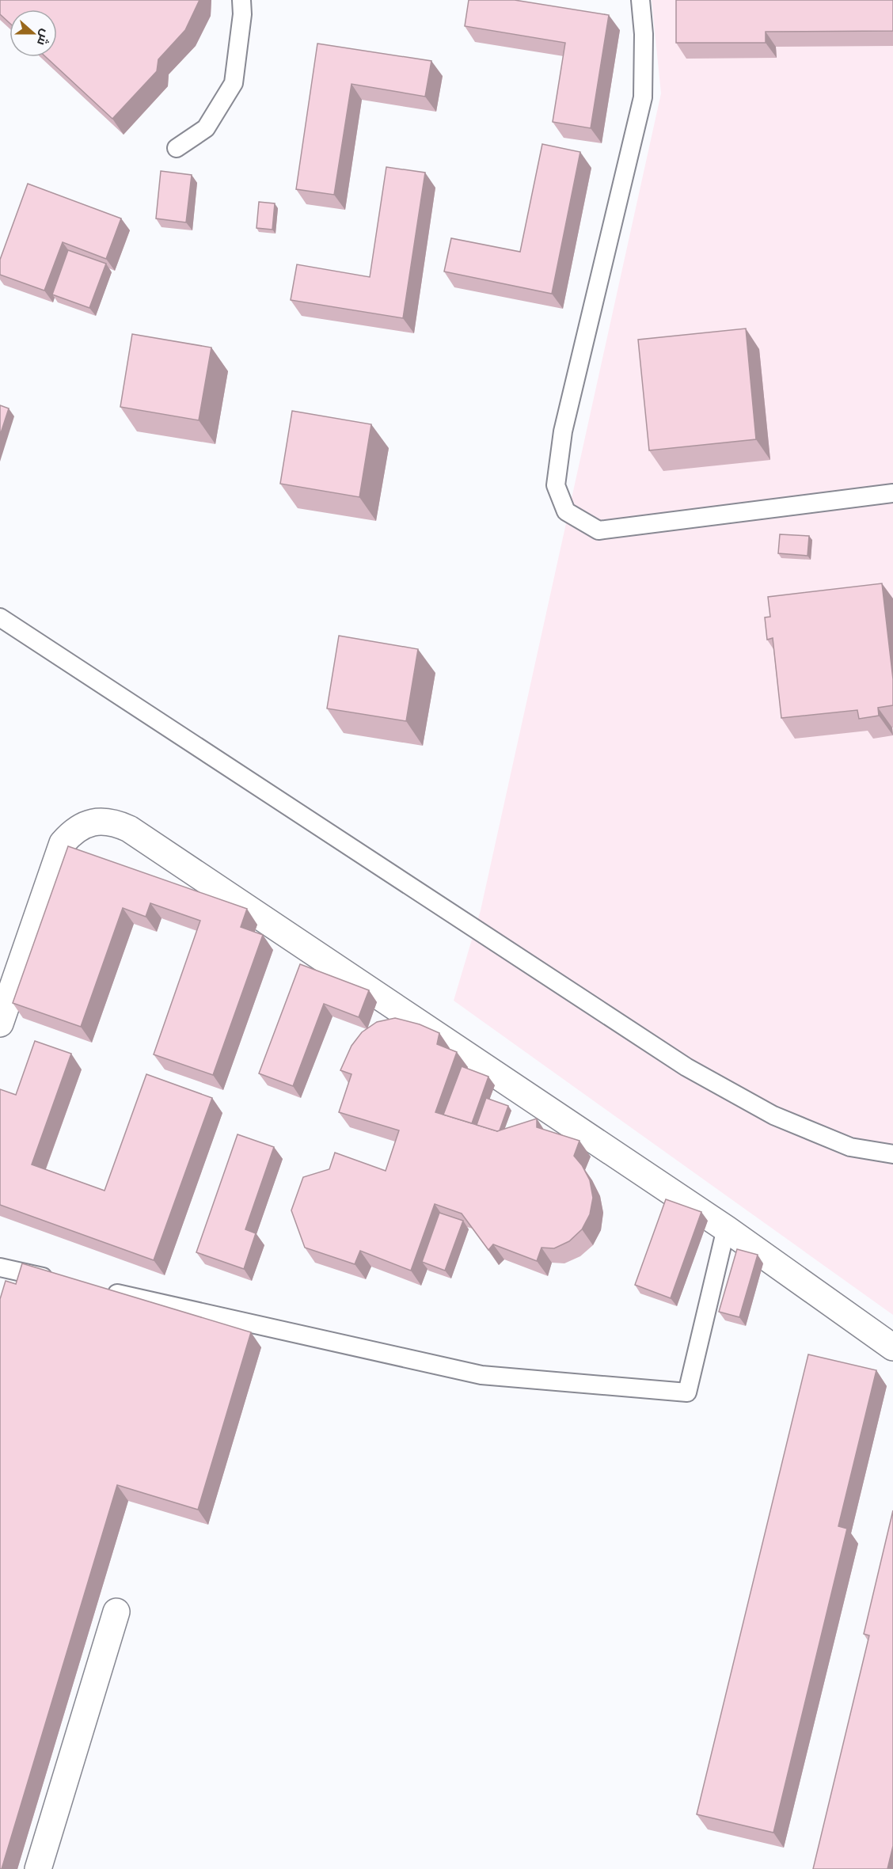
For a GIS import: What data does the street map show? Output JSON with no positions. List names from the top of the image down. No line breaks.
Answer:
{"north":"right"}
